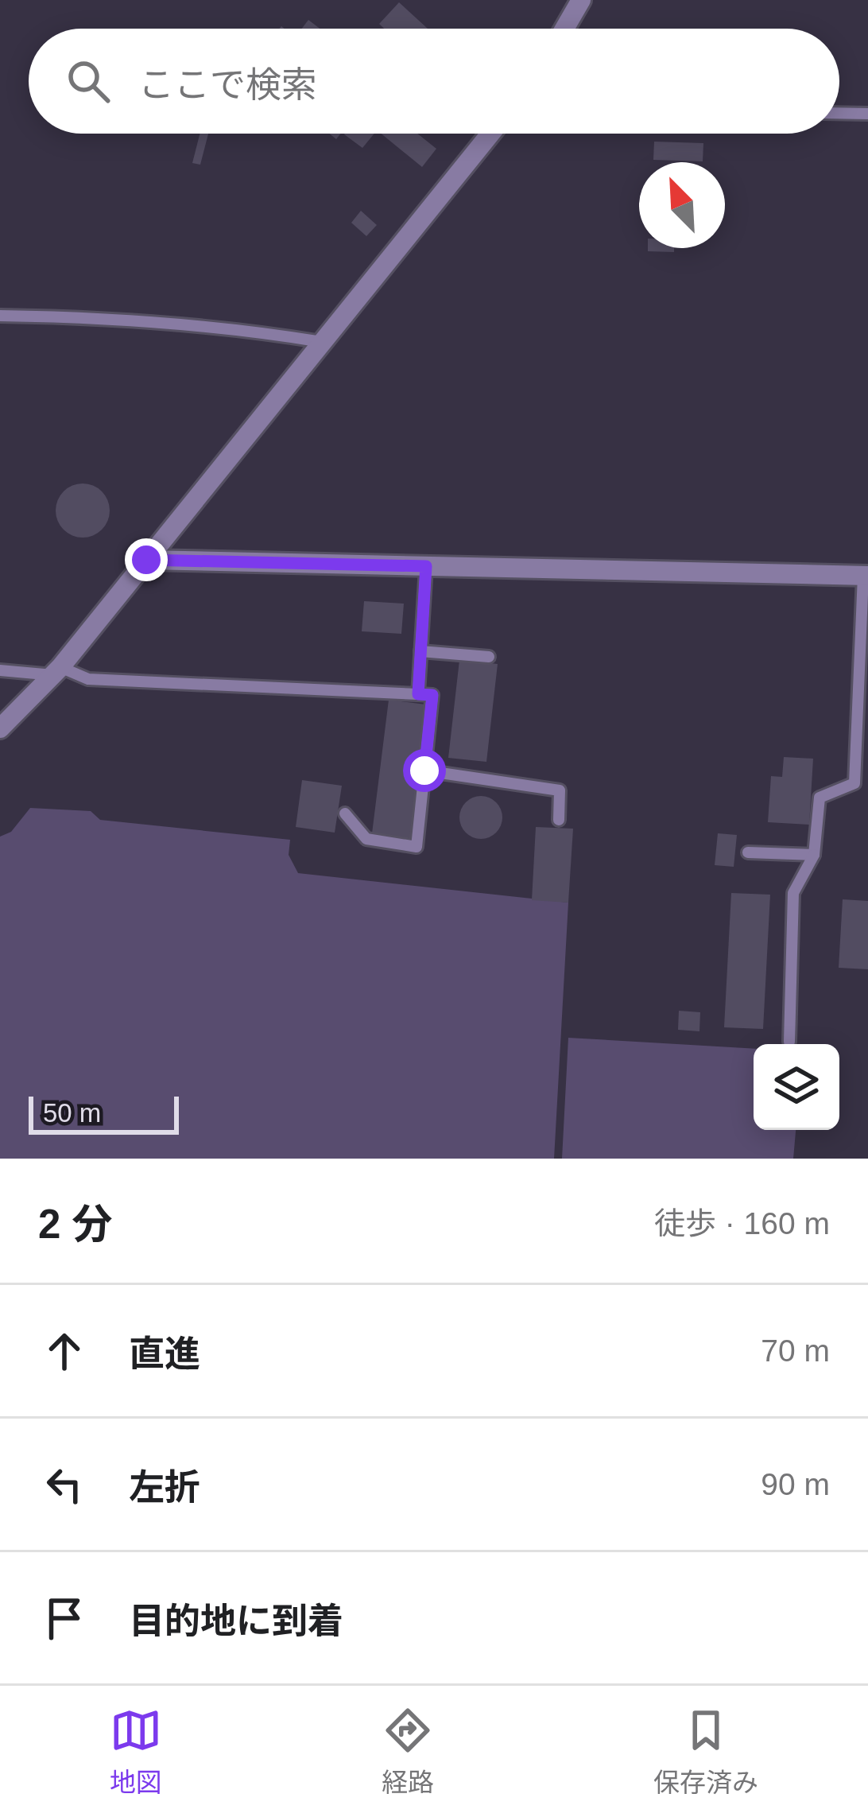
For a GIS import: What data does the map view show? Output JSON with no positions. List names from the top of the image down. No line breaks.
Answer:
{"scale_bar":"50 m","north":"top left","page":{"search":"ここで検索","scale":"50 m","heading":["2 分","徒歩 · 160 m"],"list":[["直進","70 m"],["左折","90 m"],"目的地に到着"],"nav":["地図","経路","保存済み"]}}
